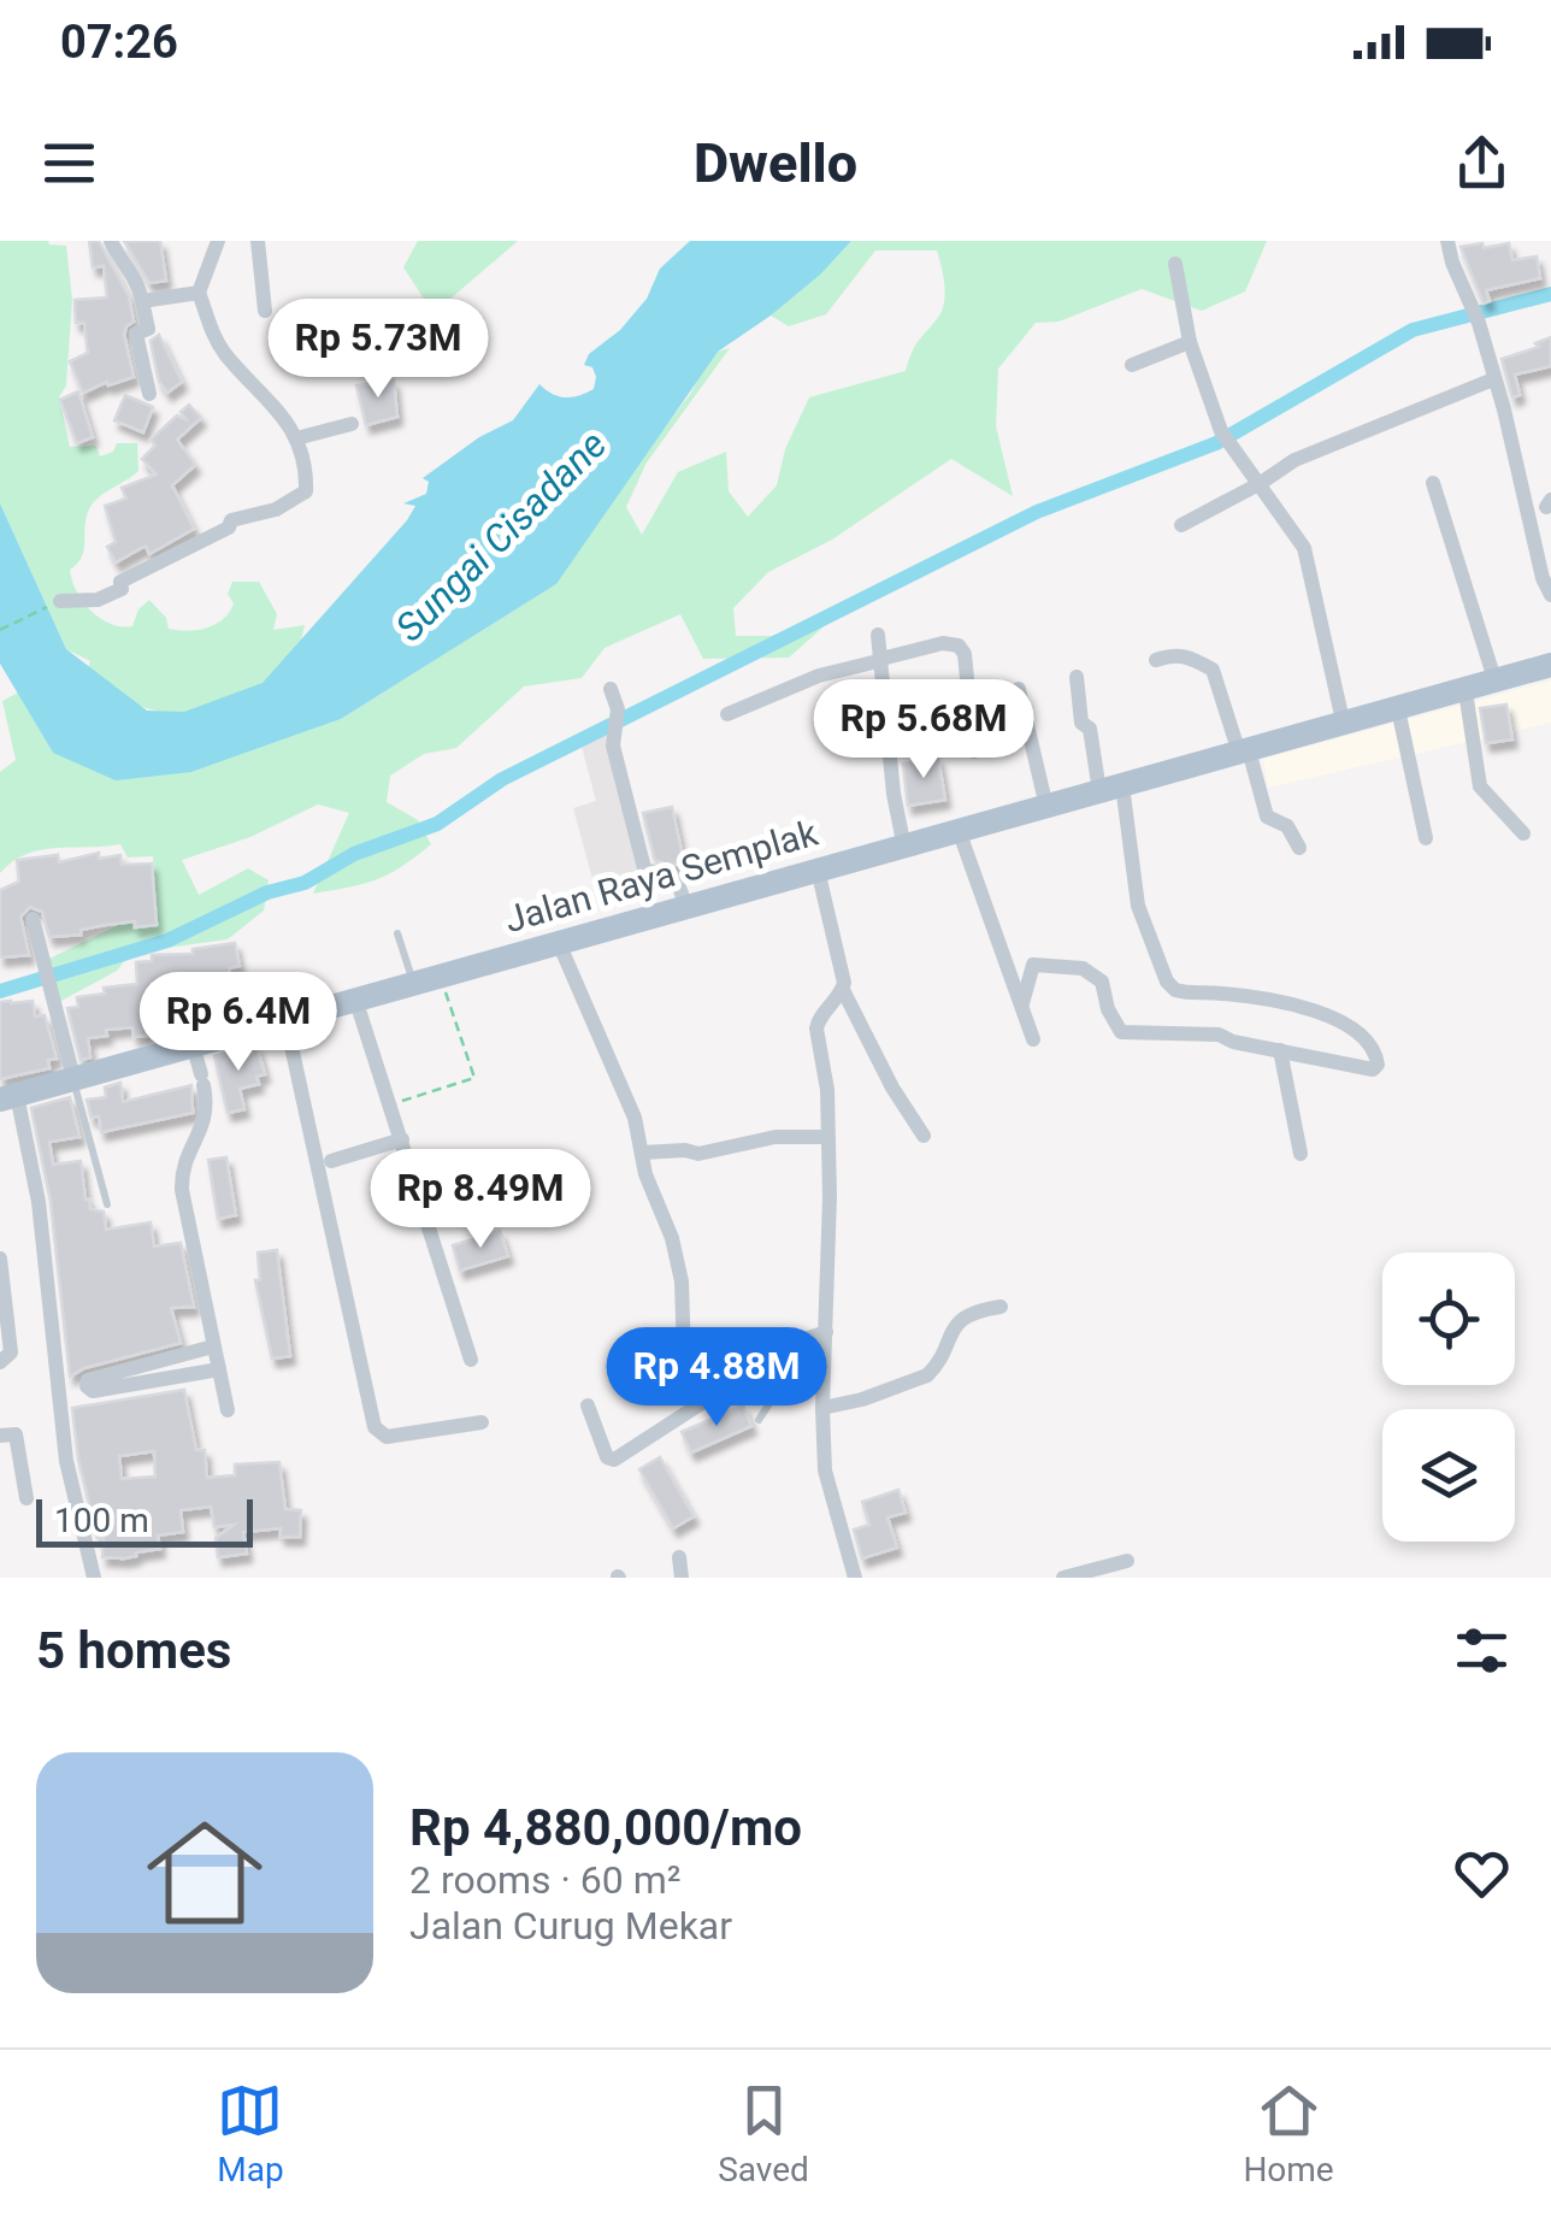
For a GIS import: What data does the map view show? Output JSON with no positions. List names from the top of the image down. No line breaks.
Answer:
{"streets":{"main road":["Jalan Raya Semplak"]},"water":["Sungai Cisadane"],"scale_bar":"100 m","page":{"status":"07:26","header":"Dwello","price":["Rp 5.73M","Rp 5.68M","Rp 6.4M","Rp 8.49M","Rp 4.88M"],"scale":"100 m","heading":"5 homes","list":[{"name":"Rp 4,880,000/mo","note":"2 rooms · 60 m² · Jalan Curug Mekar"}],"tabs":["Map","Saved","Home"]}}
